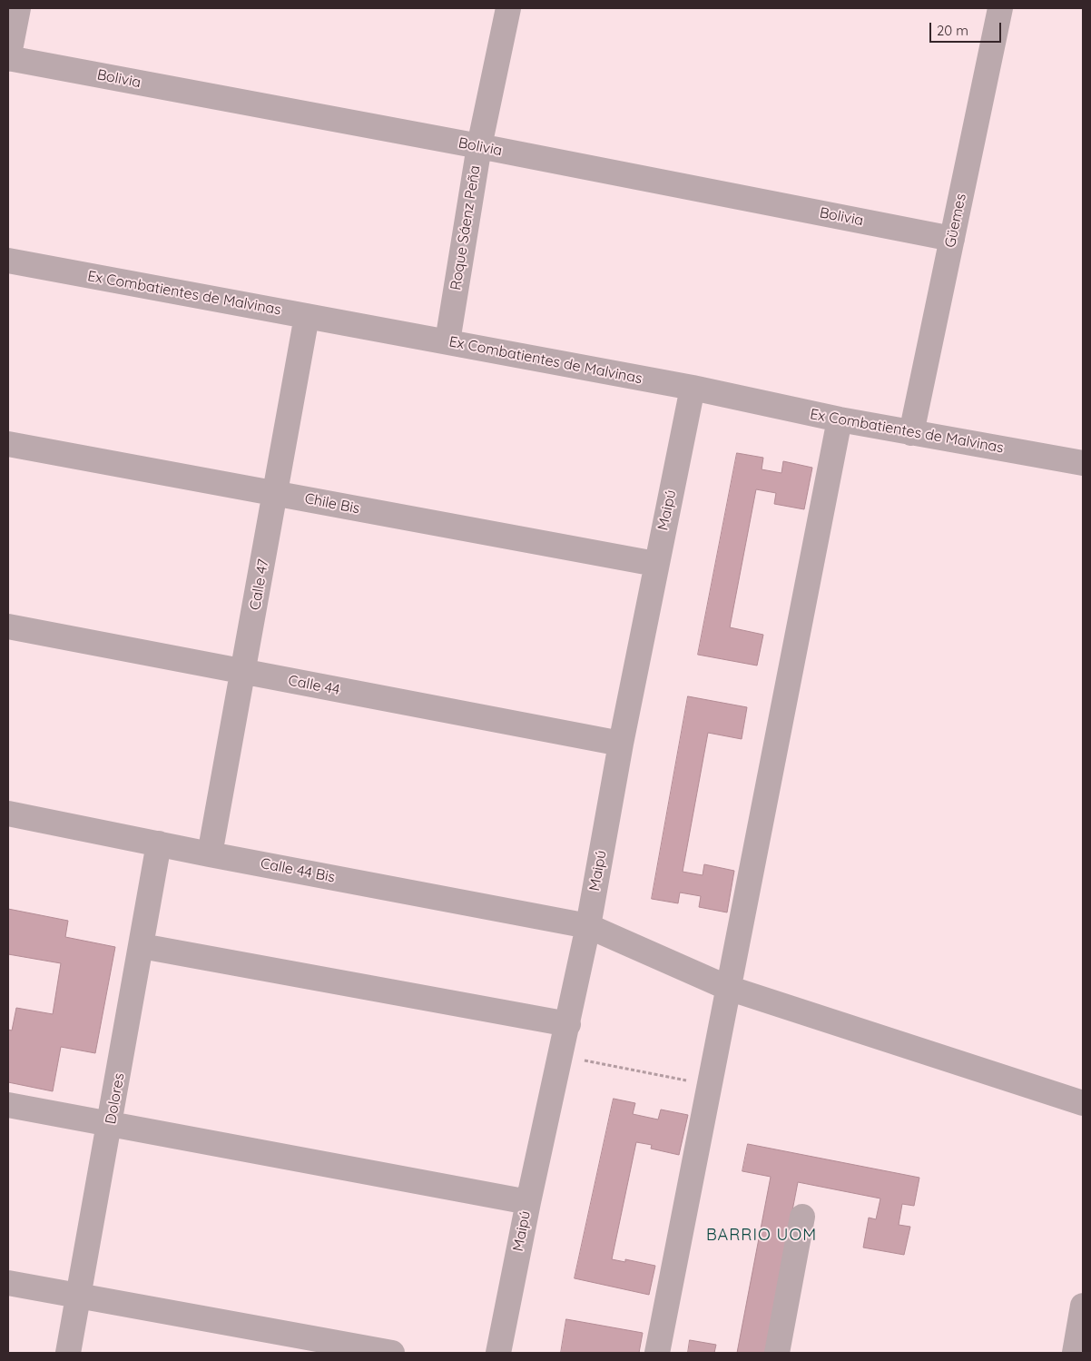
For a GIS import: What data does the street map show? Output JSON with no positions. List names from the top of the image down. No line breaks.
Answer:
{"streets":{"street":["Bolivia","Güemes","Roque Sáenz Peña","Ex Combatientes de Malvinas","Chile Bis","Maipú","Calle 47","Calle 44","Calle 44 Bis","Dolores"]},"crossings":[["Bolivia","Güemes"],["Bolivia","Roque Sáenz Peña"],["Güemes","Ex Combatientes de Malvinas"],["Roque Sáenz Peña","Ex Combatientes de Malvinas"],["Ex Combatientes de Malvinas","Maipú"],["Ex Combatientes de Malvinas","Calle 47"],["Chile Bis","Maipú"],["Chile Bis","Calle 47"],["Maipú","Calle 44"],["Maipú","Calle 44 Bis"],["Calle 47","Calle 44"],["Calle 47","Calle 44 Bis"],["Calle 44 Bis","Dolores"]],"districts":["BARRIO UOM"],"scale_bar":"20 m"}
